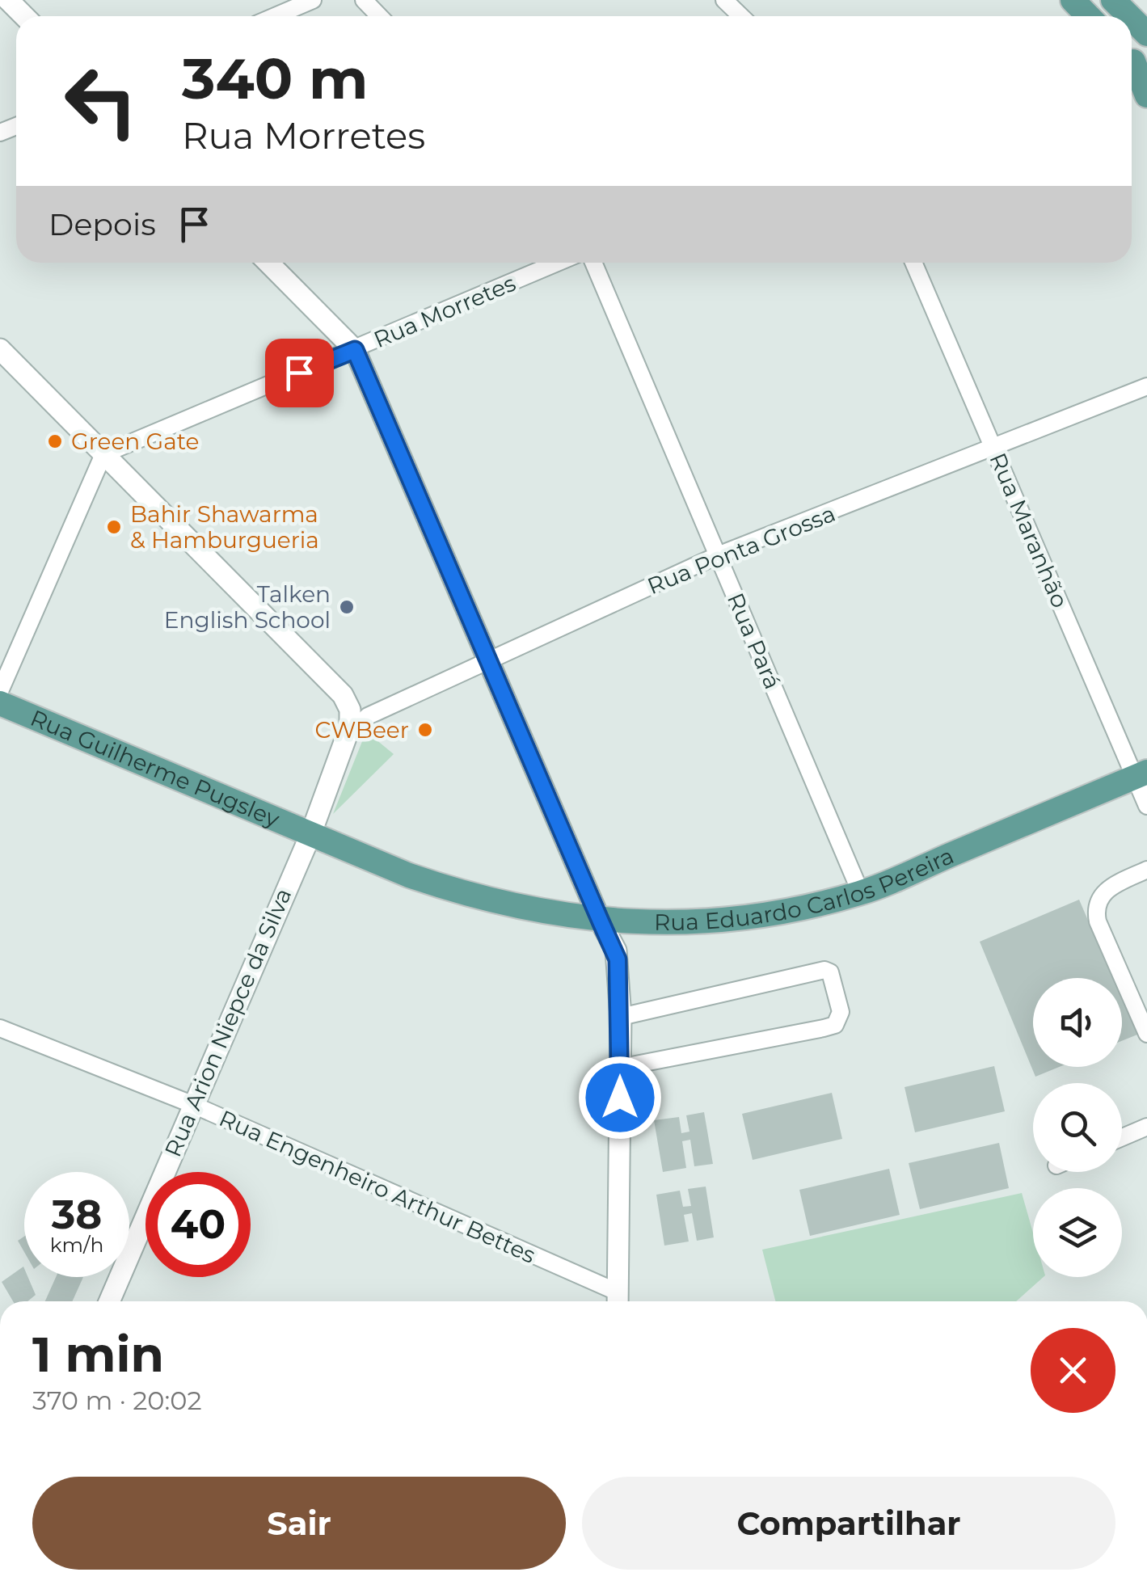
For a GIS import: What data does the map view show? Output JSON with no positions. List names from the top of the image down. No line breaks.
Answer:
{"streets":{"main road":["Rua Guilherme Pugsley","Rua Eduardo Carlos Pereira"],"street":["Rua Morretes","Rua Maranhão","Rua Ponta Grossa","Rua Pará","Rua Arion Niepce da Silva","Rua Engenheiro Arthur Bettes"]},"crossings":[["Rua Maranhão","Rua Ponta Grossa"],["Rua Maranhão","Rua Eduardo Carlos Pereira"],["Rua Ponta Grossa","Rua Pará"],["Rua Ponta Grossa","Rua Arion Niepce da Silva"],["Rua Pará","Rua Eduardo Carlos Pereira"],["Rua Guilherme Pugsley","Rua Eduardo Carlos Pereira"],["Rua Guilherme Pugsley","Rua Arion Niepce da Silva"],["Rua Eduardo Carlos Pereira","Rua Arion Niepce da Silva"],["Rua Arion Niepce da Silva","Rua Engenheiro Arthur Bettes"]],"places":["Green Gate","Bahir Shawarma & Hamburgueria","Talken English School","CWBeer"],"page":{"turn":["340 m","Rua Morretes"],"then":"Depois","speed":"38 km/h","limit":"40","heading":["1 min","370 m · 20:02"],"buttons":["Sair","Compartilhar"]}}
